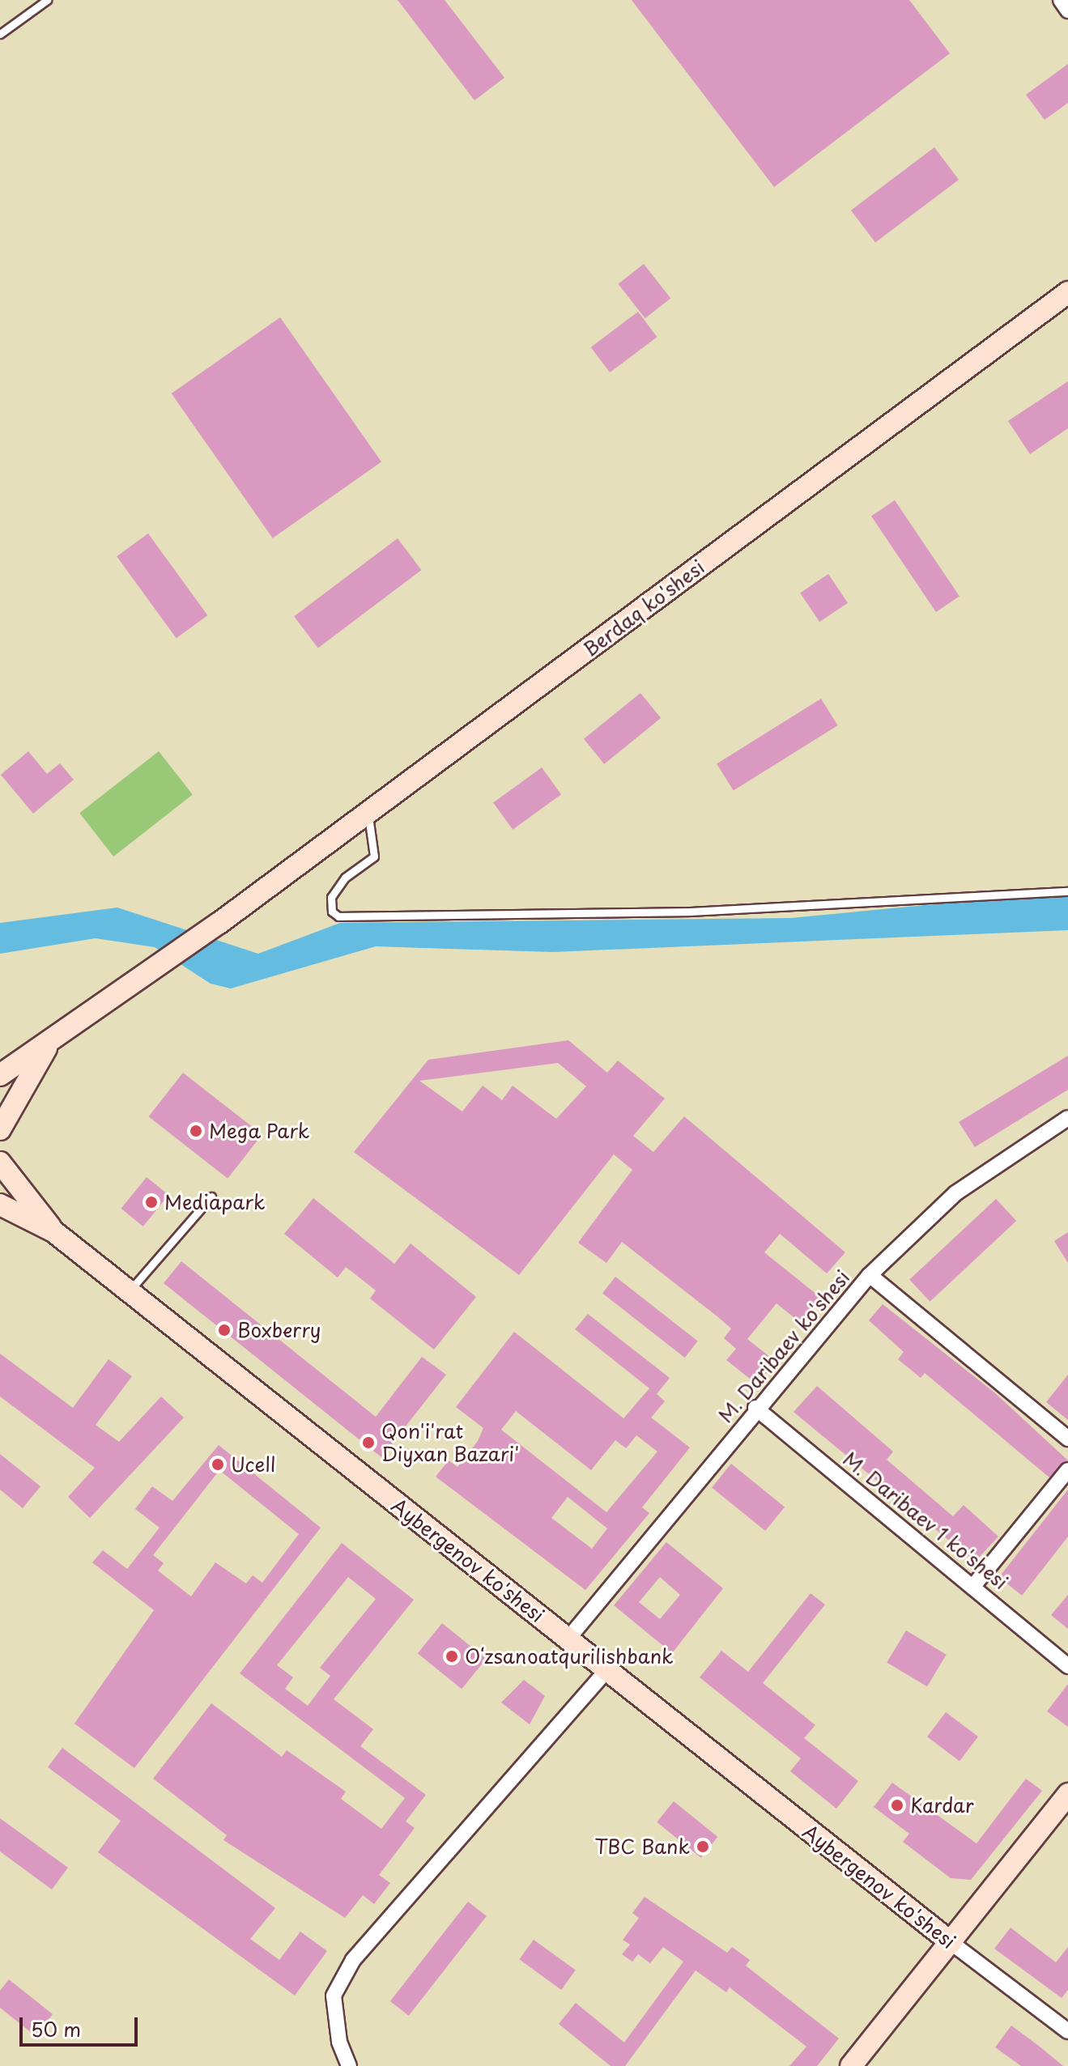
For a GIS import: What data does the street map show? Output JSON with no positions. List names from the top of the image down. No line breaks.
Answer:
{"streets":{"street":["Berdaq ko'shesi","M. Daribaev ko'shesi","M. Daribaev 1 ko'shesi","Aybergenov ko'shesi"]},"crossings":[["M. Daribaev ko'shesi","M. Daribaev 1 ko'shesi"],["M. Daribaev ko'shesi","Aybergenov ko'shesi"]],"places":["Mega Park","Mediapark","Boxberry","Qon'i'rat Diyxan Bazari'","Ucell","Oʻzsanoatqurilishbank","Kardar","TBC Bank"],"scale_bar":"50 m"}
